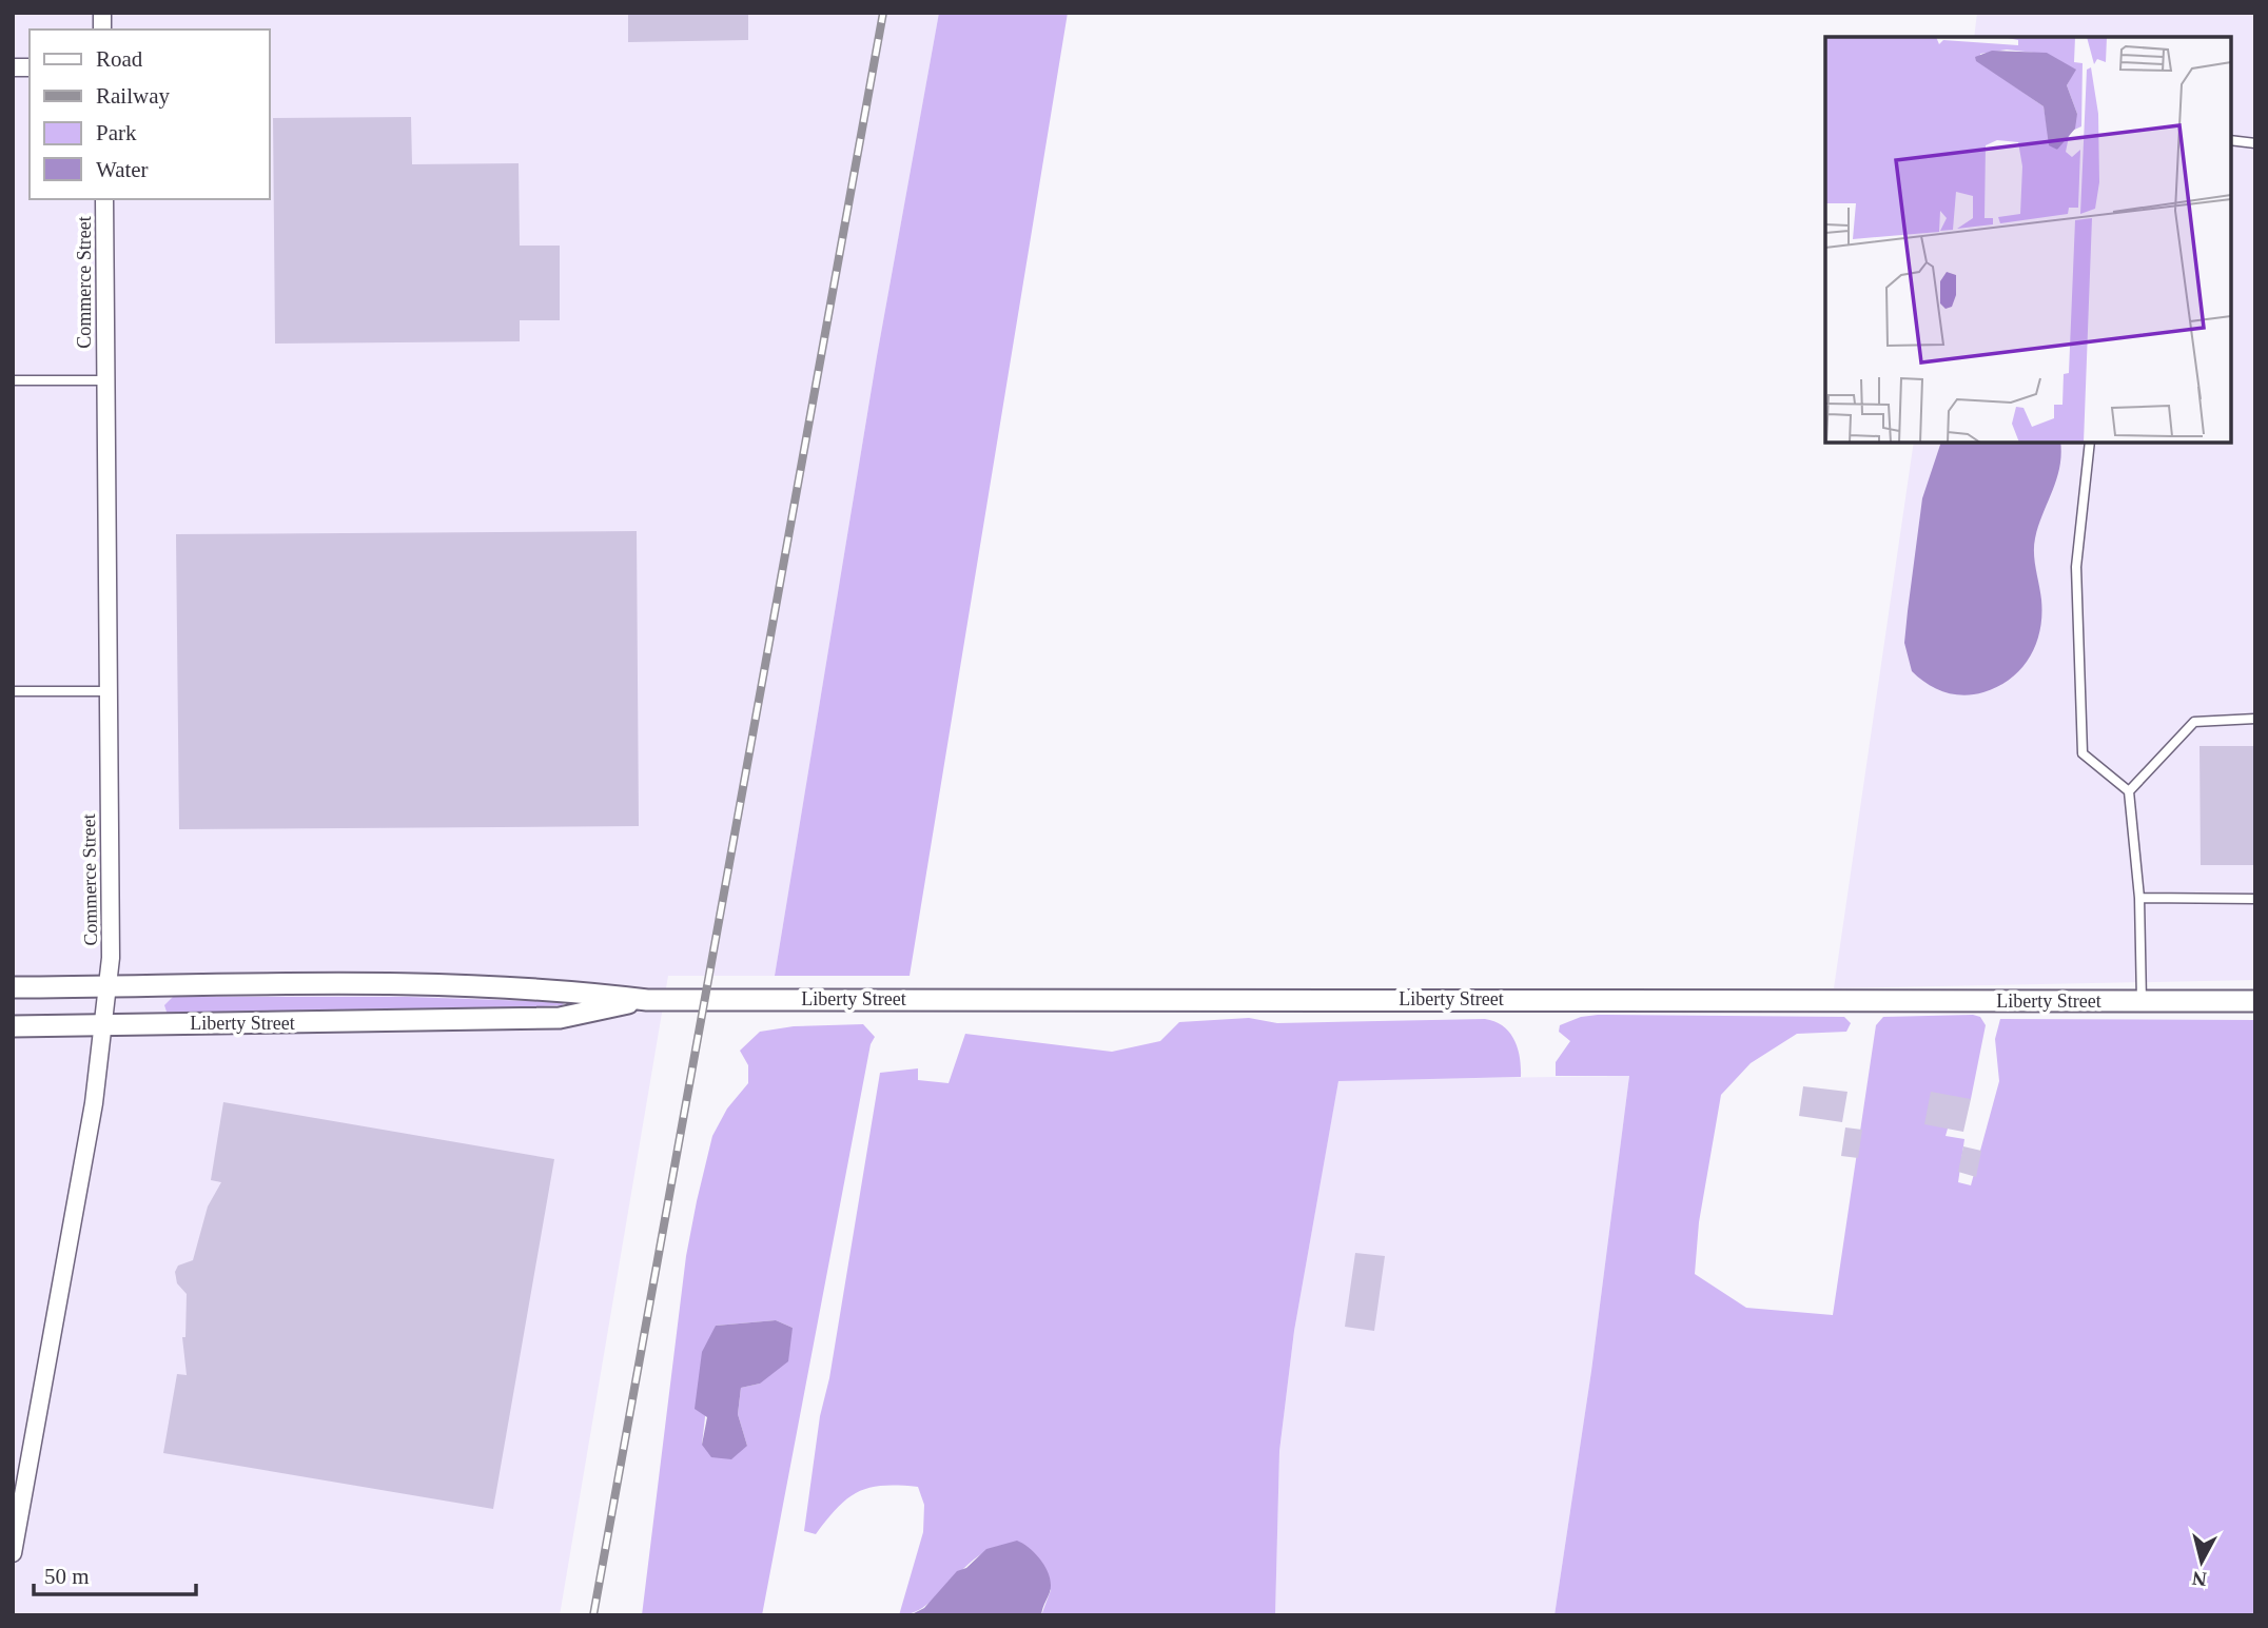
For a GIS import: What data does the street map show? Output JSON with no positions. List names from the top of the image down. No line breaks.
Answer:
{"streets":{"street":["Commerce Street","Liberty Street"]},"crossings":[["Commerce Street","Liberty Street"]],"legend":["Road","Railway","Park","Water"],"scale_bar":"50 m","north":"bottom"}
